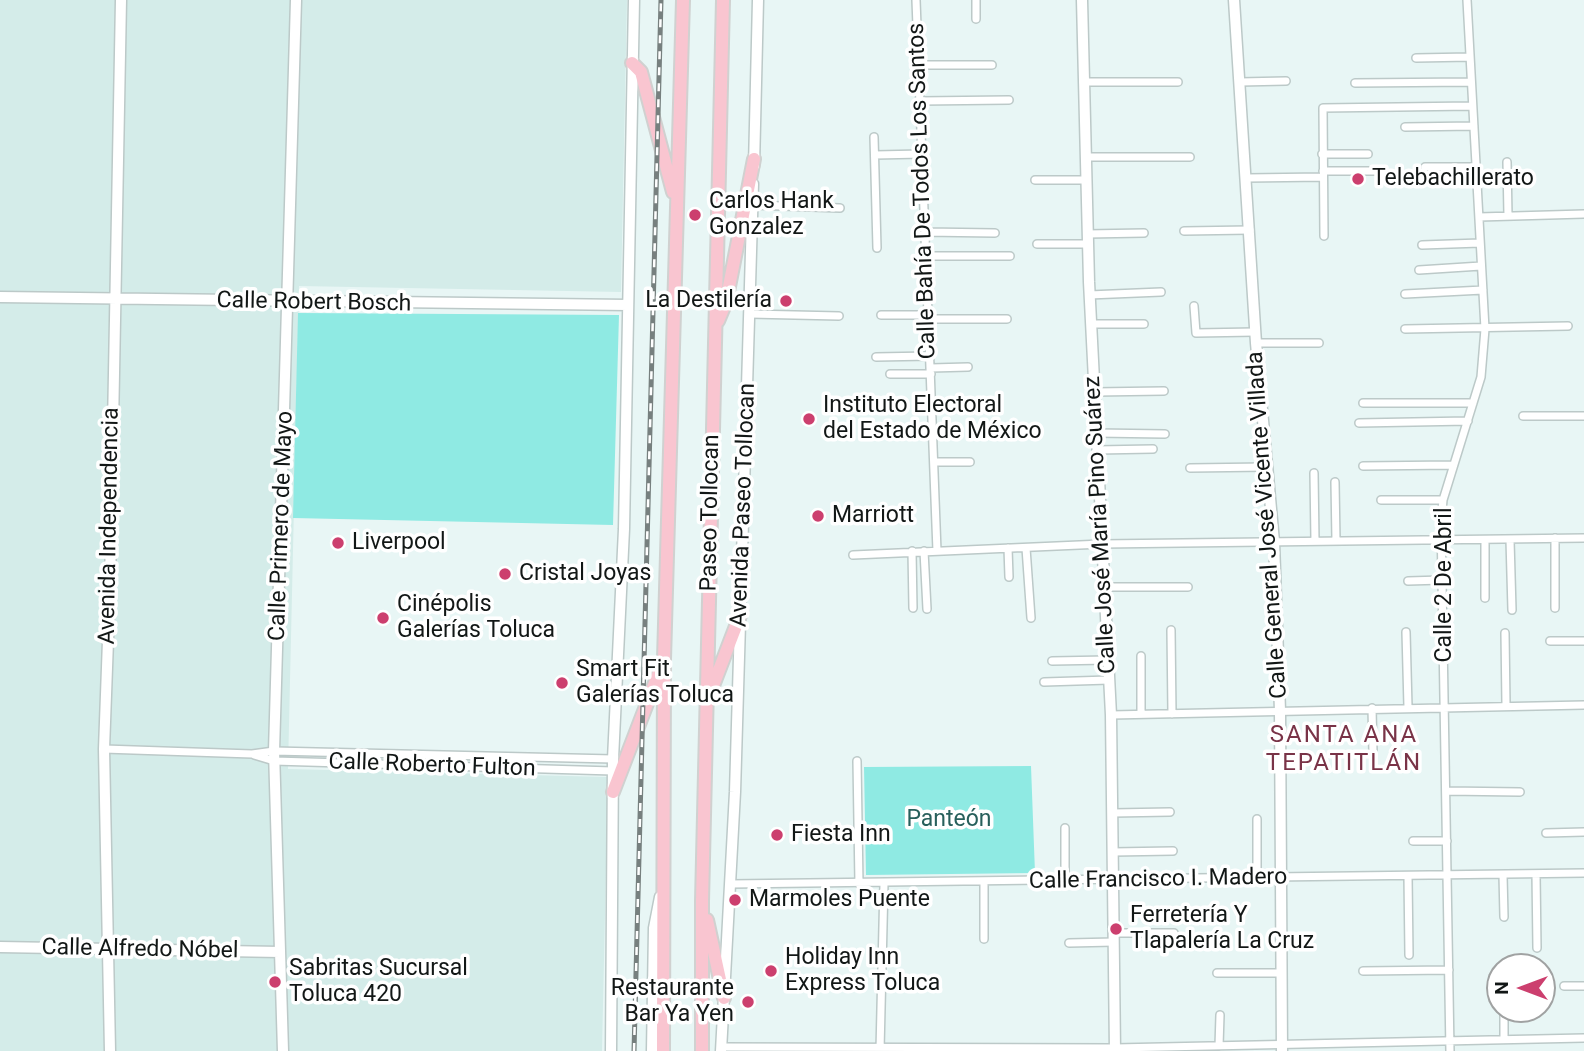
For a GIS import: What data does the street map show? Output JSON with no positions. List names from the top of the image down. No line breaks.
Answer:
{"streets":{"highway":["Paseo Tollocan"],"main road":["Calle Robert Bosch","Avenida Paseo Tollocan","Calle José María Pino Suárez","Calle General José Vicente Villada","Avenida Independencia","Calle Primero de Mayo","Calle Alfredo Nóbel"],"street":["Calle Bahía De Todos Los Santos","Calle 2 De Abril","Calle Roberto Fulton","Calle Francisco I. Madero"]},"crossings":[["Calle Robert Bosch","Avenida Independencia"],["Calle Robert Bosch","Calle Primero de Mayo"],["Avenida Paseo Tollocan","Calle Francisco I. Madero"],["Calle José María Pino Suárez","Calle Francisco I. Madero"],["Calle General José Vicente Villada","Calle Francisco I. Madero"],["Avenida Independencia","Calle Roberto Fulton"],["Avenida Independencia","Calle Alfredo Nóbel"],["Calle Primero de Mayo","Calle Roberto Fulton"],["Calle Primero de Mayo","Calle Alfredo Nóbel"],["Calle 2 De Abril","Calle Francisco I. Madero"]],"districts":["SANTA ANA TEPATITLÁN"],"parks":["Panteón"],"places":["Telebachillerato","Carlos Hank Gonzalez","La Destilería","Instituto Electoral del Estado de México","Marriott","Liverpool","Cristal Joyas","Cinépolis Galerías Toluca","Smart Fit Galerías Toluca","Fiesta Inn","Marmoles Puente","Ferretería Y Tlapalería La Cruz","Holiday Inn Express Toluca","Sabritas Sucursal Toluca 420","Restaurante Bar Ya Yen"],"north":"left"}
